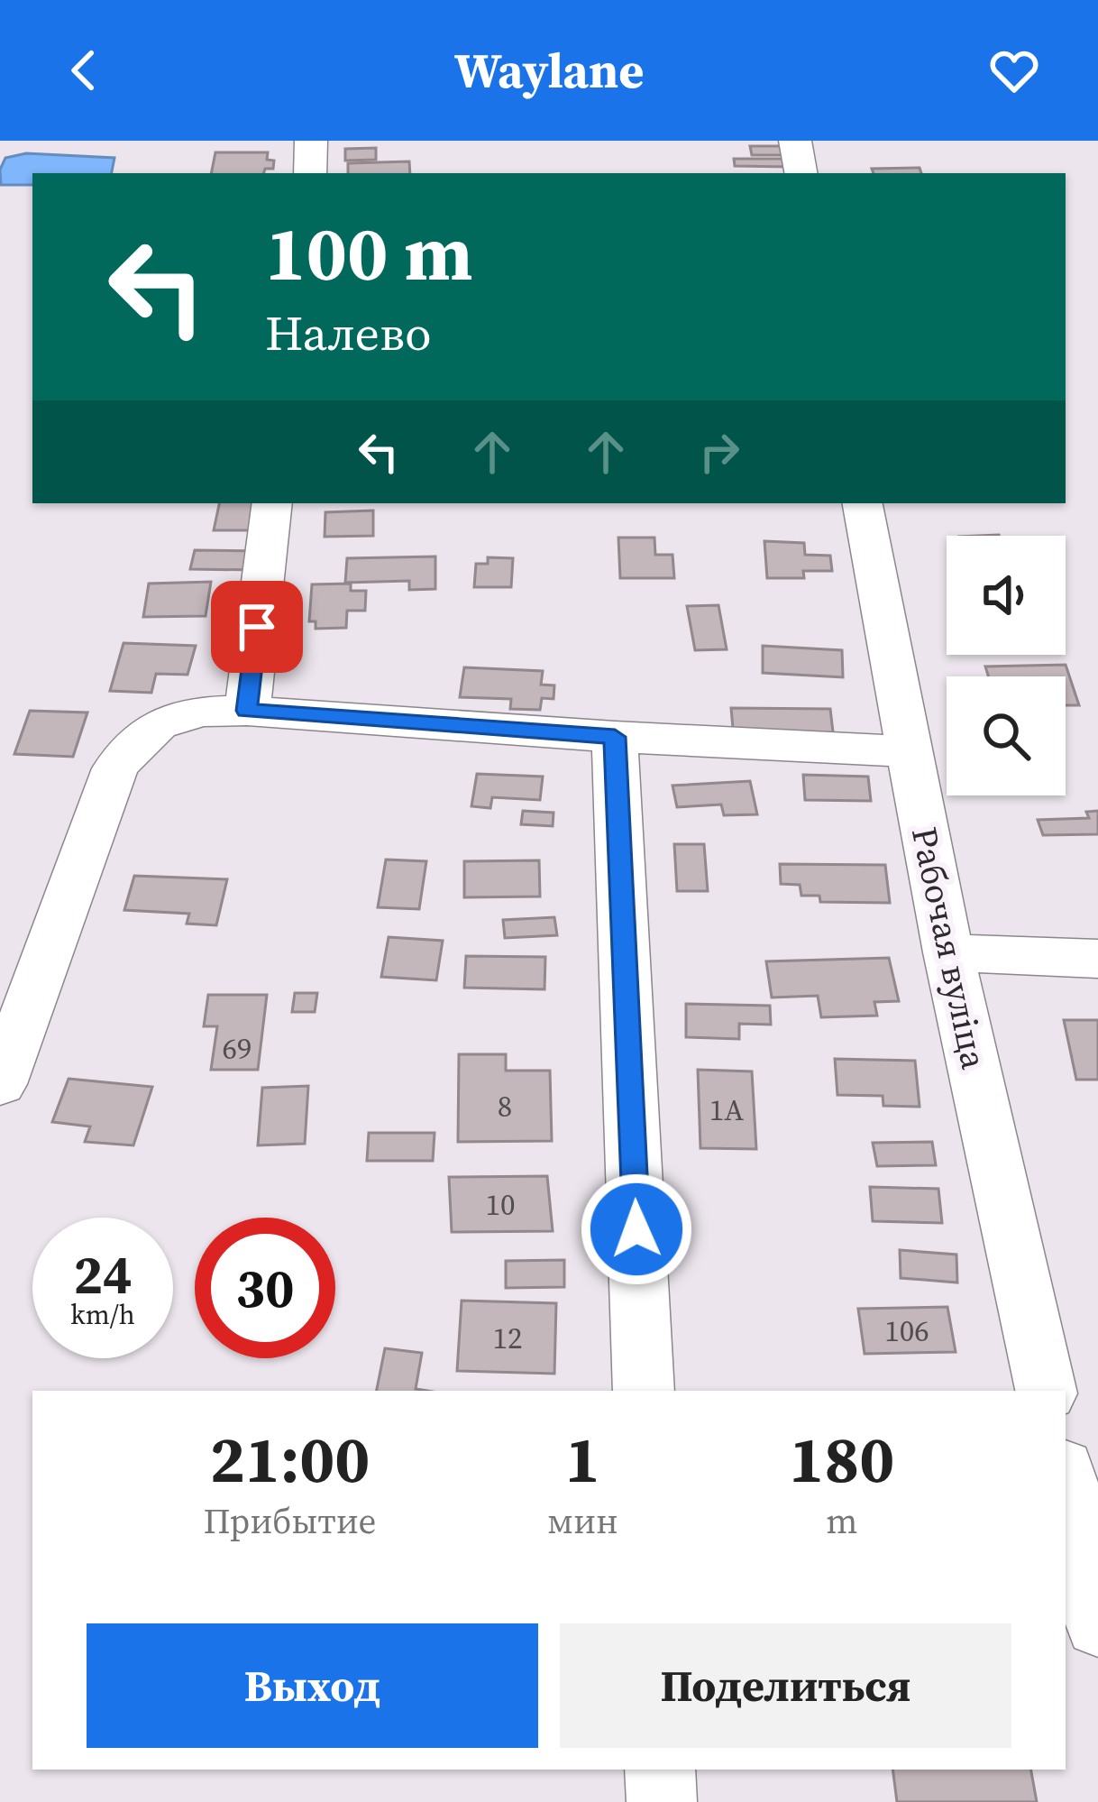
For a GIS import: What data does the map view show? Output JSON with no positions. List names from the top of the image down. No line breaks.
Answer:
{"streets":{"street":["Рабочая вуліца"]},"house_numbers":["69","8","1А","10","106","12"],"page":{"header":"Waylane","turn":["100 m","Налево"],"speed":"24 km/h","limit":"30","eta":["21:00","Прибытие","1","мин","180","m"],"buttons":["Выход","Поделиться"]}}
